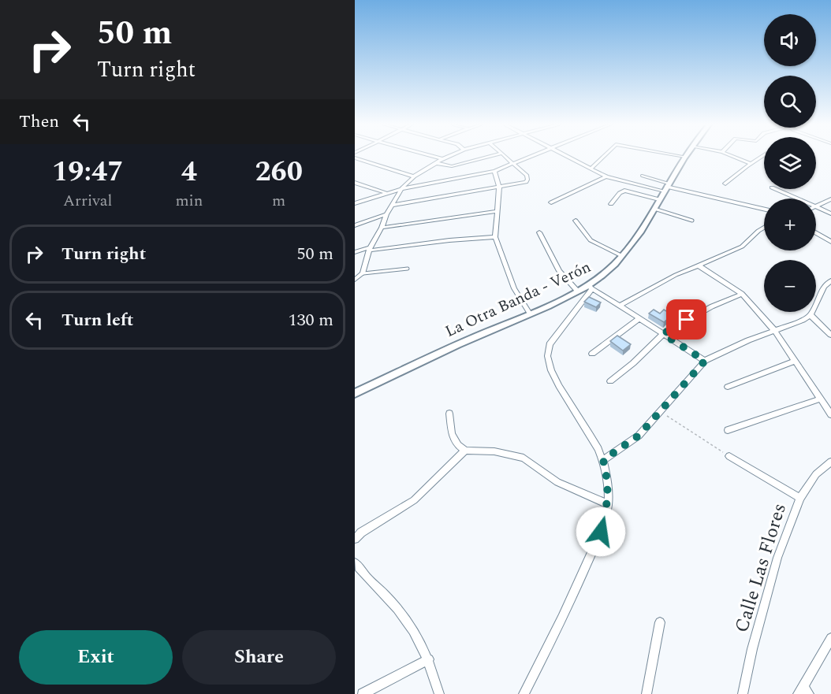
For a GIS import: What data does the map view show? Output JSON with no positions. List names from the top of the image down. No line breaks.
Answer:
{"streets":{"main road":["La Otra Banda - Verón"],"street":["Calle Las Flores"]},"page":{"turn":["50 m","Turn right"],"map_buttons":["+","−"],"then":"Then","eta":["19:47","Arrival","4","min","260","m"],"list":[{"name":"Turn right","value":"50 m"},{"name":"Turn left","value":"130 m"}],"buttons":["Exit","Share"]}}
